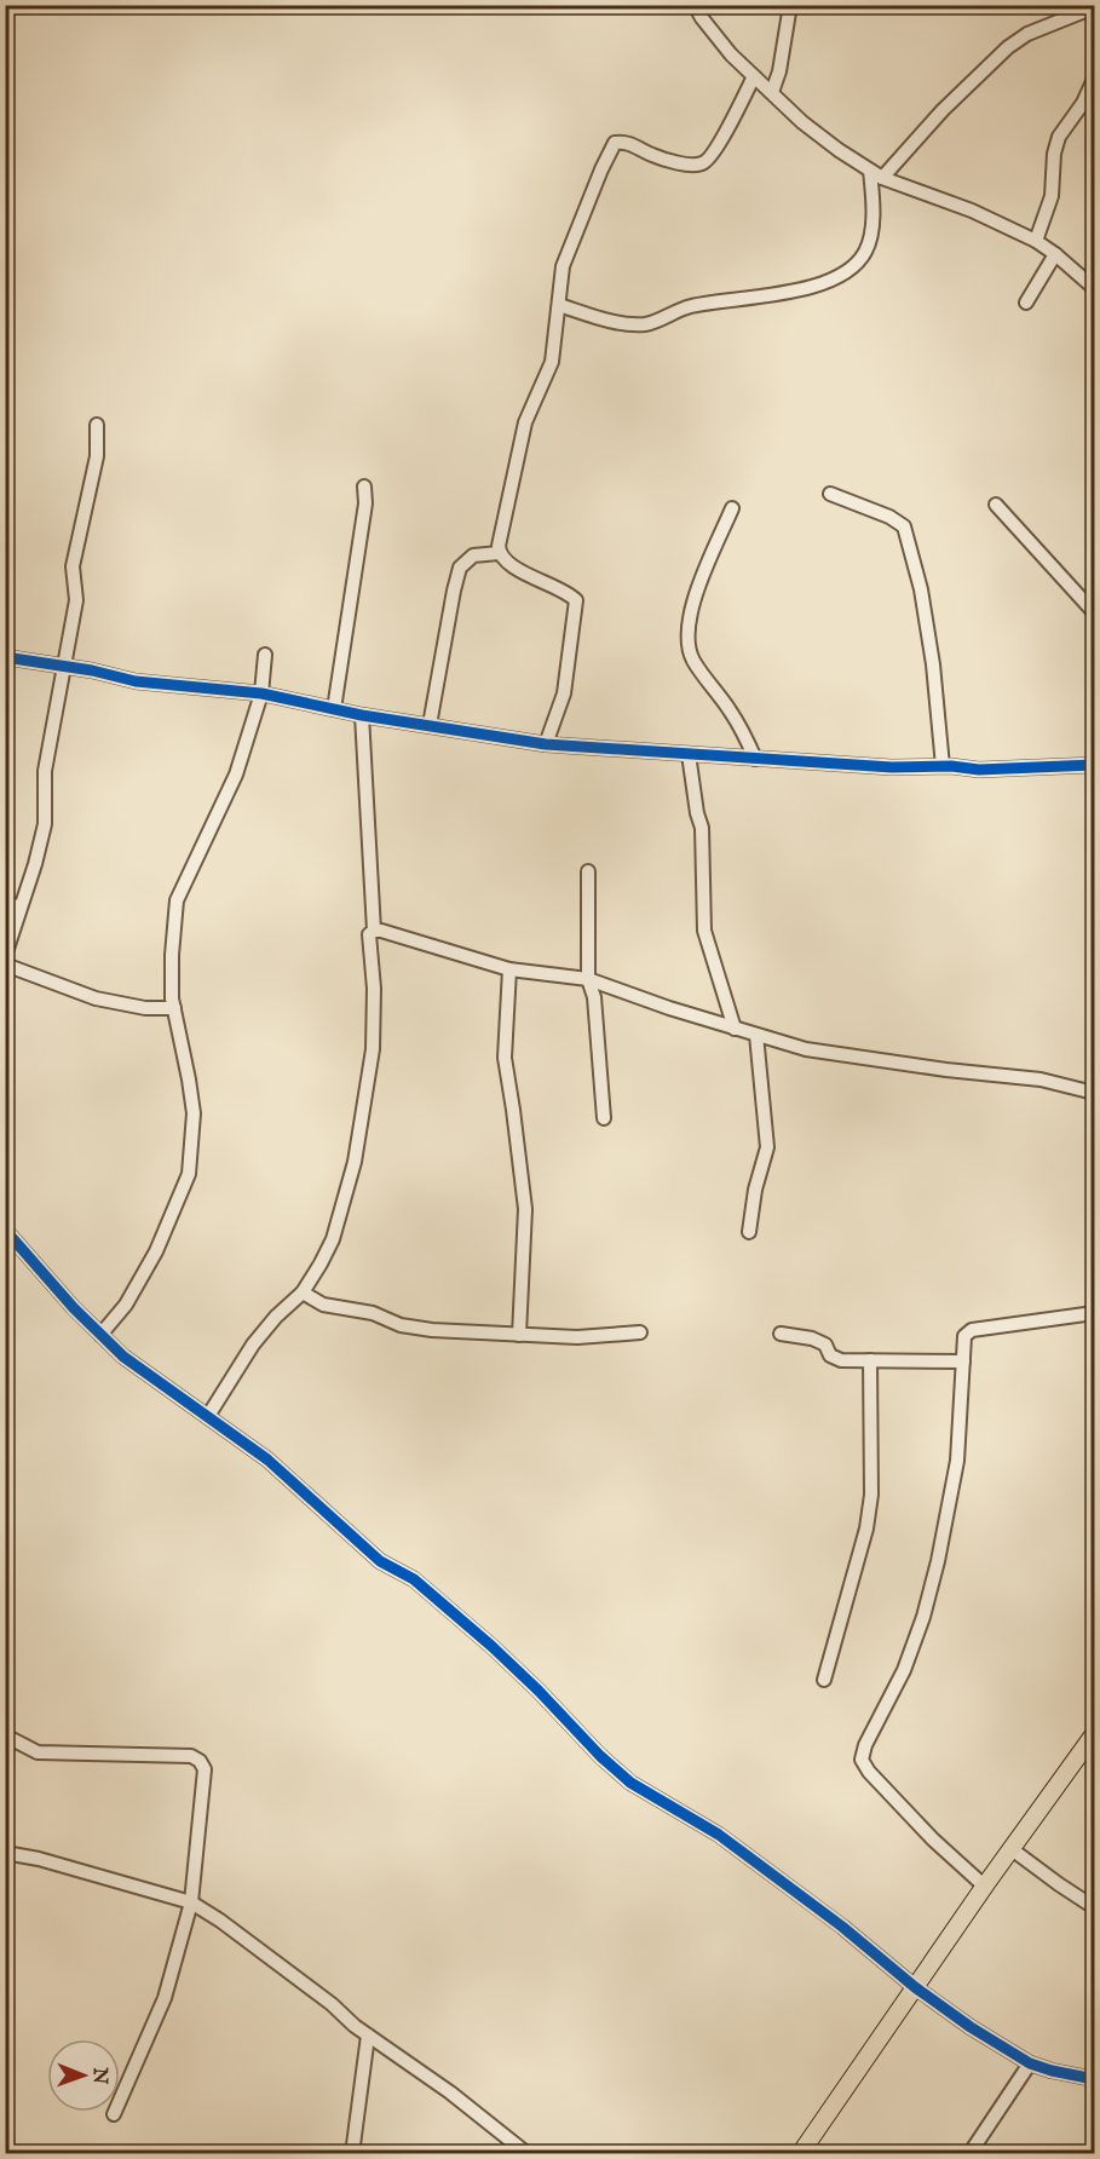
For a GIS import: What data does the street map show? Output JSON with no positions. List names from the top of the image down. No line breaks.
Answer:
{"north":"right"}
